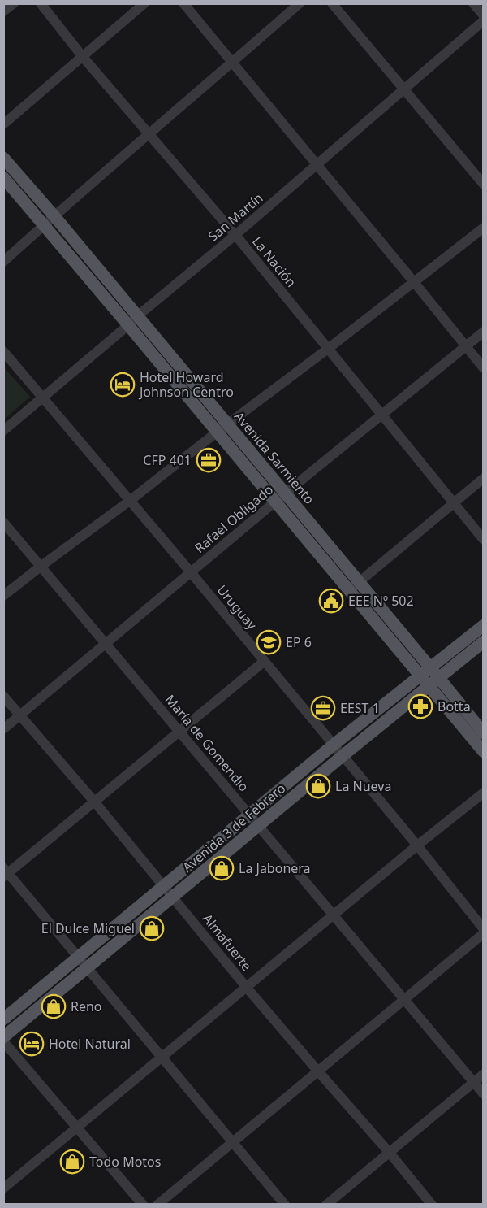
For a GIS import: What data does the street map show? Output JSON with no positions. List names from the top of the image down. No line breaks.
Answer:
{"streets":{"main road":["Avenida Sarmiento","Avenida 3 de Febrero"],"street":["San Martín","La Nación","Rafael Obligado","Uruguay","María de Gomendio","Almafuerte"]},"crossings":[["San Martín","La Nación"],["San Martín","Avenida Sarmiento"],["San Martín","Uruguay"],["La Nación","Rafael Obligado"],["Avenida Sarmiento","Rafael Obligado"],["Avenida Sarmiento","Avenida 3 de Febrero"],["Rafael Obligado","Uruguay"],["Rafael Obligado","María de Gomendio"],["Rafael Obligado","Almafuerte"],["Uruguay","Avenida 3 de Febrero"],["María de Gomendio","Avenida 3 de Febrero"],["Avenida 3 de Febrero","Almafuerte"]],"places":{"hotel":["Hotel Howard Johnson Centro","Hotel Natural"],"office":["CFP 401","EEST 1"],"public building":["EEE Nº 502"],"school or university":["EP 6"],"pharmacy":["Botta"],"shop":["La Nueva","La Jabonera","El Dulce Miguel","Reno","Todo Motos"]}}
